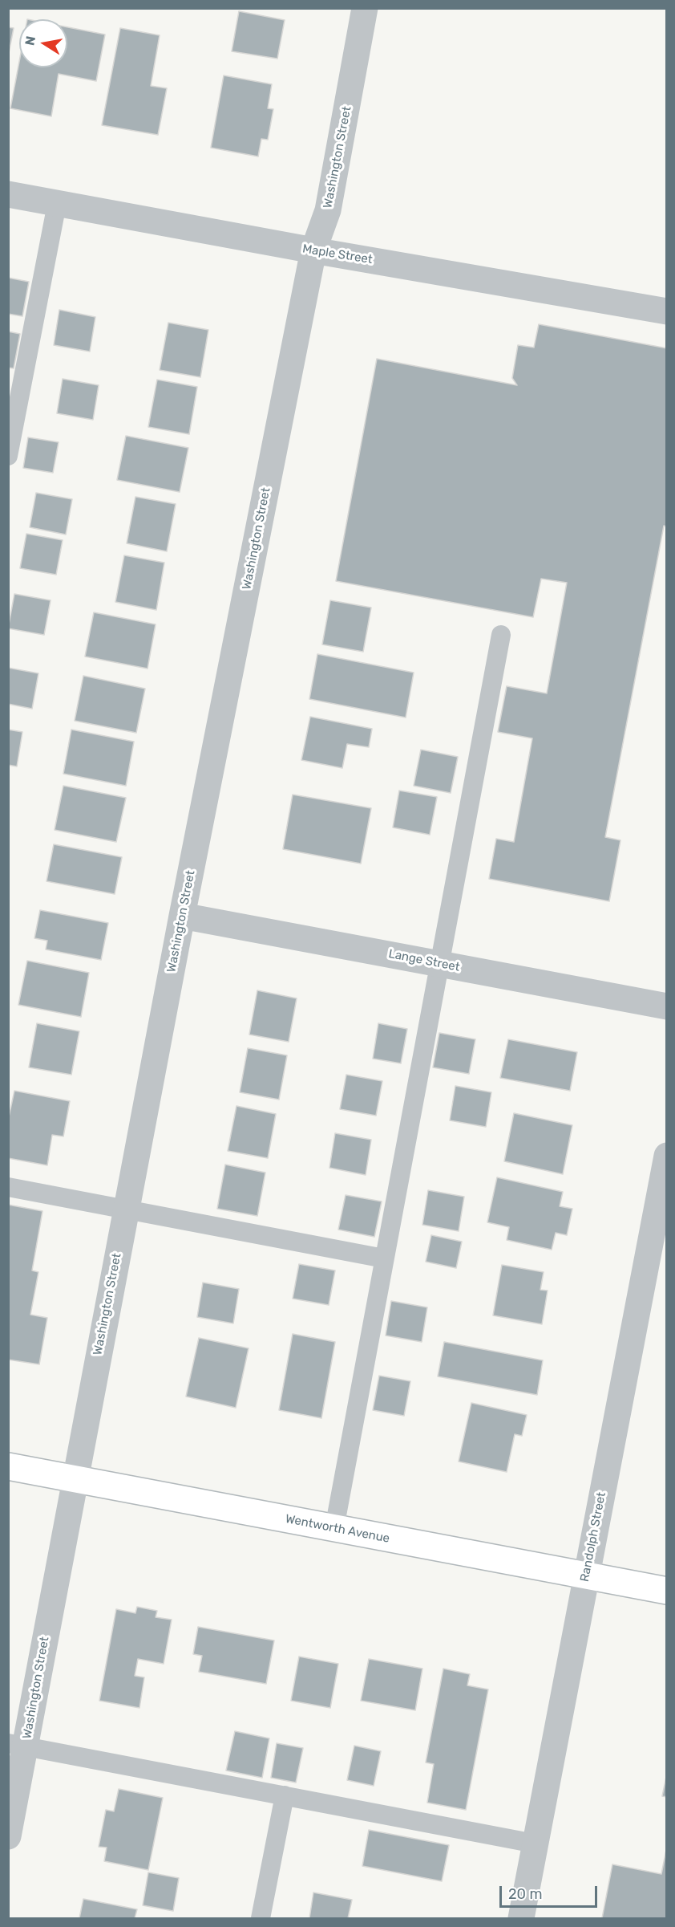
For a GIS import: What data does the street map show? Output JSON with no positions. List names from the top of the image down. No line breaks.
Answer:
{"streets":{"street":["Washington Street","Maple Street","Lange Street","Wentworth Avenue","Randolph Street"]},"crossings":[["Washington Street","Maple Street"],["Washington Street","Lange Street"],["Washington Street","Wentworth Avenue"],["Wentworth Avenue","Randolph Street"]],"scale_bar":"20 m","north":"left"}
